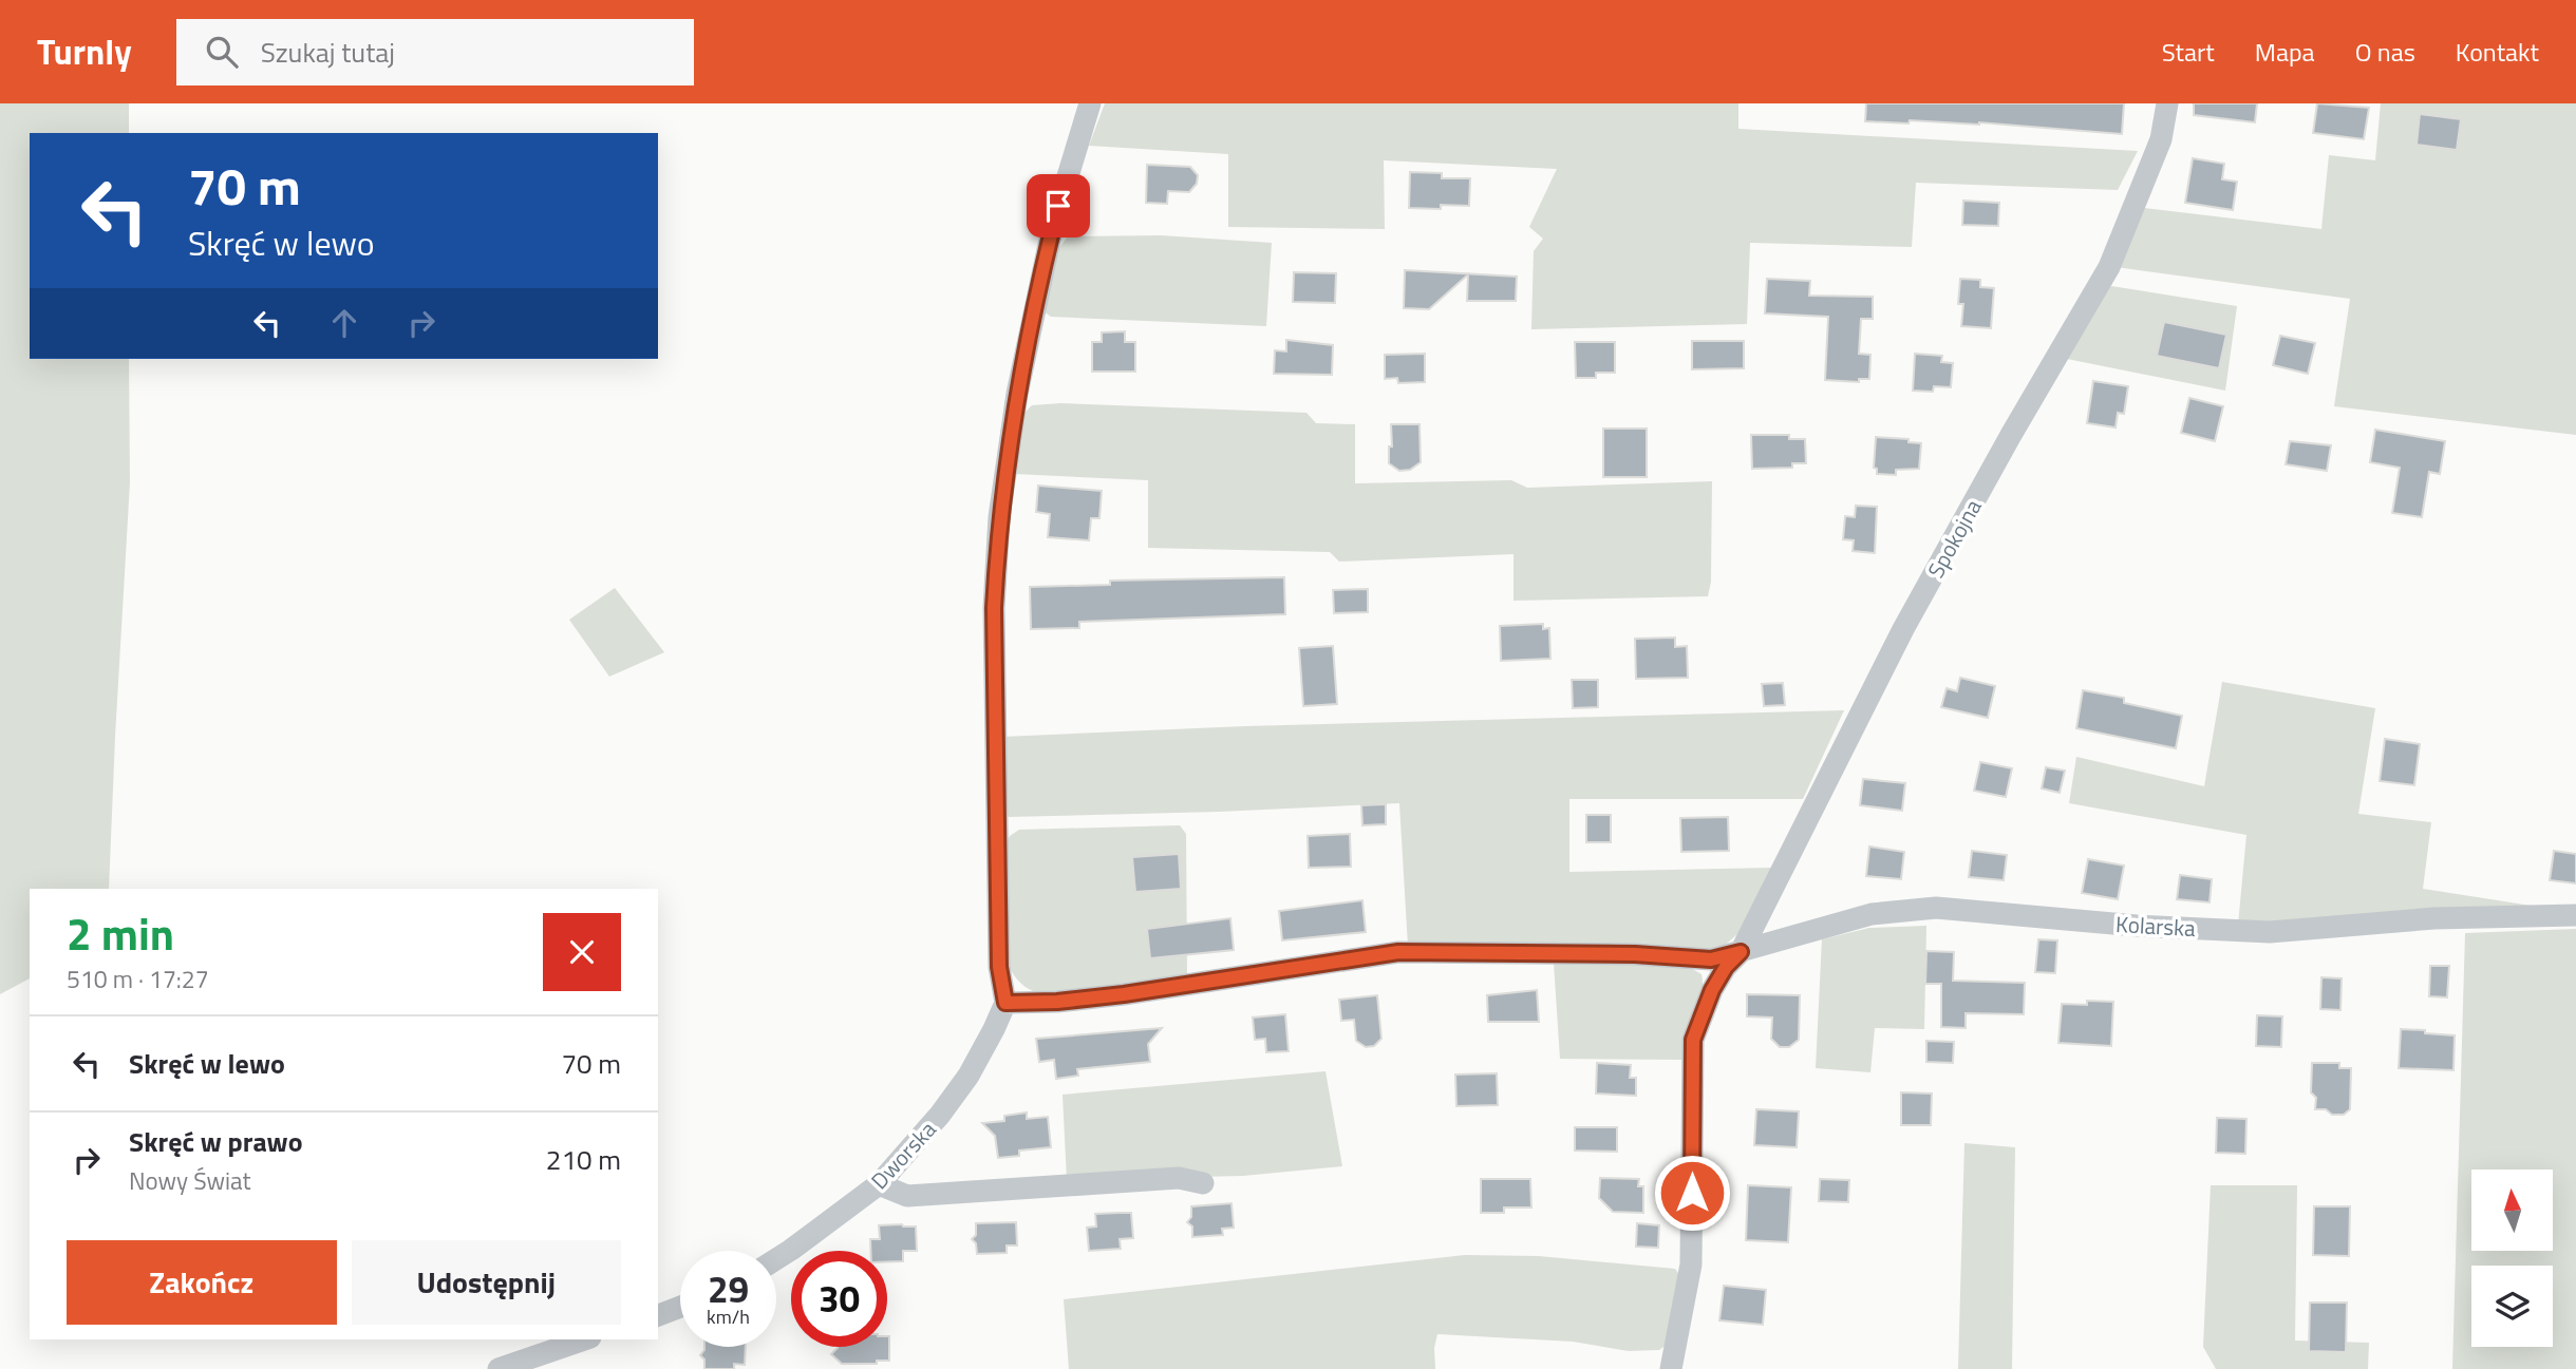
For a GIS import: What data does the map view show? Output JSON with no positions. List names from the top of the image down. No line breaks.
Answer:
{"streets":{"street":["Spokojna","Kolarska","Dworska"]},"crossings":[["Spokojna","Kolarska"],["Kolarska","Dworska"]],"north":"top","page":{"header":"Turnly","search":"Szukaj tutaj","nav":["Start","Mapa","O nas","Kontakt"],"turn":["70 m","Skręć w lewo"],"heading":["2 min","510 m · 17:27"],"list":[{"name":"Skręć w lewo","value":"70 m"},{"name":"Skręć w prawo","note":"Nowy Świat","value":"210 m"}],"buttons":["Zakończ","Udostępnij"],"speed":"29 km/h","limit":"30"}}
